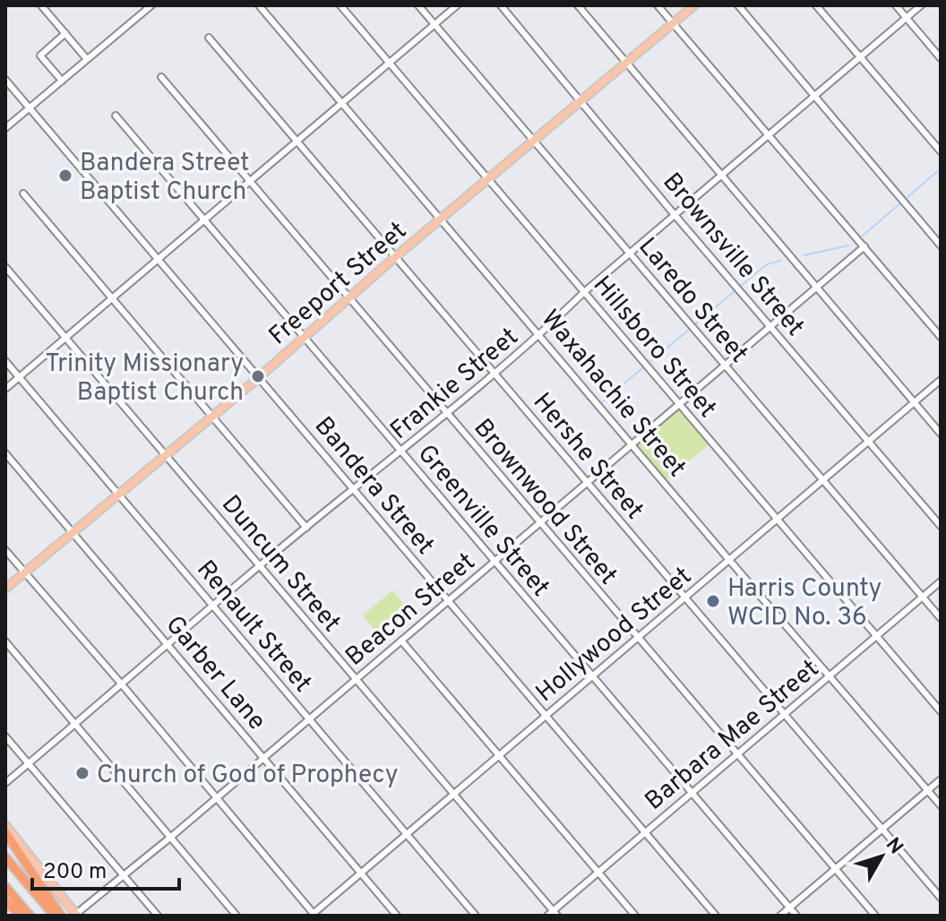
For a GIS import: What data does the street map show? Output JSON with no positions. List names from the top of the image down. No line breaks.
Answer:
{"streets":{"main road":["Freeport Street"],"street":["Brownsville Street","Laredo Street","Hillsboro Street","Frankie Street","Waxahachie Street","Hershe Street","Bandera Street","Brownwood Street","Greenville Street","Duncum Street","Beacon Street","Renault Street","Hollywood Street","Garber Lane","Barbara Mae Street"]},"crossings":[["Brownsville Street","Freeport Street"],["Brownsville Street","Frankie Street"],["Brownsville Street","Beacon Street"],["Brownsville Street","Hollywood Street"],["Freeport Street","Laredo Street"],["Freeport Street","Hillsboro Street"],["Freeport Street","Waxahachie Street"],["Freeport Street","Hershe Street"],["Freeport Street","Bandera Street"],["Freeport Street","Brownwood Street"],["Freeport Street","Greenville Street"],["Freeport Street","Duncum Street"],["Freeport Street","Renault Street"],["Freeport Street","Garber Lane"],["Laredo Street","Frankie Street"],["Laredo Street","Beacon Street"],["Laredo Street","Hollywood Street"],["Laredo Street","Barbara Mae Street"],["Hillsboro Street","Frankie Street"],["Hillsboro Street","Beacon Street"],["Hillsboro Street","Hollywood Street"],["Hillsboro Street","Barbara Mae Street"],["Frankie Street","Waxahachie Street"],["Frankie Street","Hershe Street"],["Frankie Street","Bandera Street"],["Frankie Street","Brownwood Street"],["Frankie Street","Greenville Street"],["Frankie Street","Duncum Street"],["Frankie Street","Renault Street"],["Frankie Street","Garber Lane"],["Waxahachie Street","Beacon Street"],["Waxahachie Street","Hollywood Street"],["Waxahachie Street","Barbara Mae Street"],["Hershe Street","Beacon Street"],["Hershe Street","Hollywood Street"],["Hershe Street","Barbara Mae Street"],["Bandera Street","Beacon Street"],["Bandera Street","Hollywood Street"],["Bandera Street","Barbara Mae Street"],["Brownwood Street","Beacon Street"],["Brownwood Street","Hollywood Street"],["Brownwood Street","Barbara Mae Street"],["Greenville Street","Beacon Street"],["Greenville Street","Hollywood Street"],["Greenville Street","Barbara Mae Street"],["Duncum Street","Beacon Street"],["Duncum Street","Hollywood Street"],["Duncum Street","Barbara Mae Street"],["Beacon Street","Renault Street"],["Beacon Street","Garber Lane"],["Renault Street","Hollywood Street"],["Hollywood Street","Garber Lane"]],"places":["Bandera Street Baptist Church","Trinity Missionary Baptist Church","Harris County WCID No. 36","Church of God of Prophecy"],"scale_bar":"200 m","north":"top right"}
